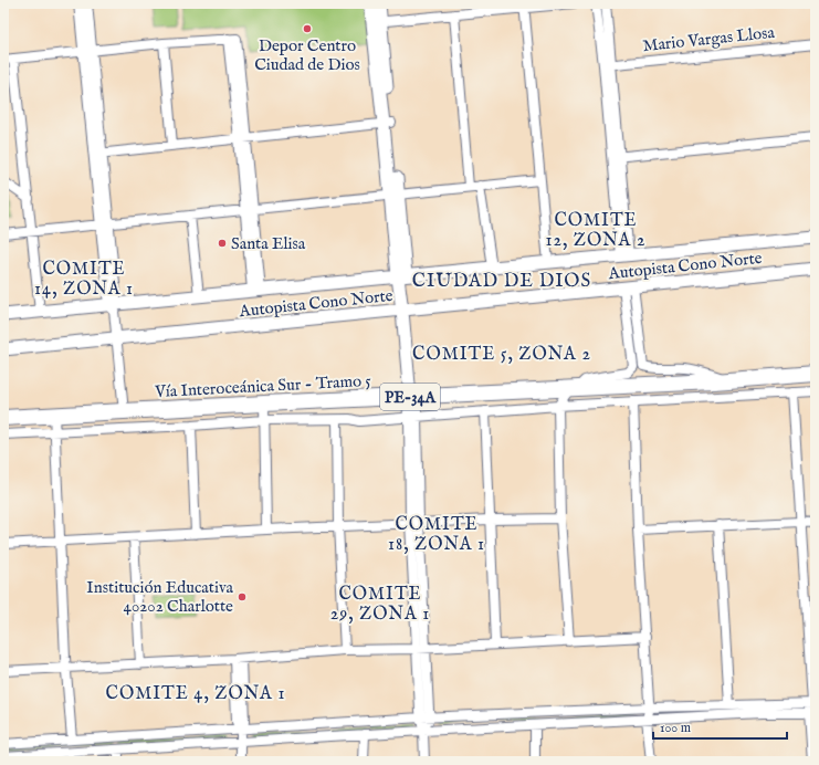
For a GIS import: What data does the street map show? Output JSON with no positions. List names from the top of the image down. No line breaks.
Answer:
{"streets":{"highway":["Vía Interoceánica Sur - Tramo 5","PE-34A"],"main road":["Autopista Cono Norte"],"street":["Mario Vargas Llosa"]},"districts":["COMITE 12, ZONA 2","COMITE 14, ZONA 1","CIUDAD DE DIOS","COMITE 5, ZONA 2","COMITE 18, ZONA 1","COMITE 29, ZONA 1","COMITE 4, ZONA 1"],"places":["Depor Centro Ciudad de Dios","Santa Elisa","Institución Educativa 40202 Charlotte"],"scale_bar":"100 m"}
